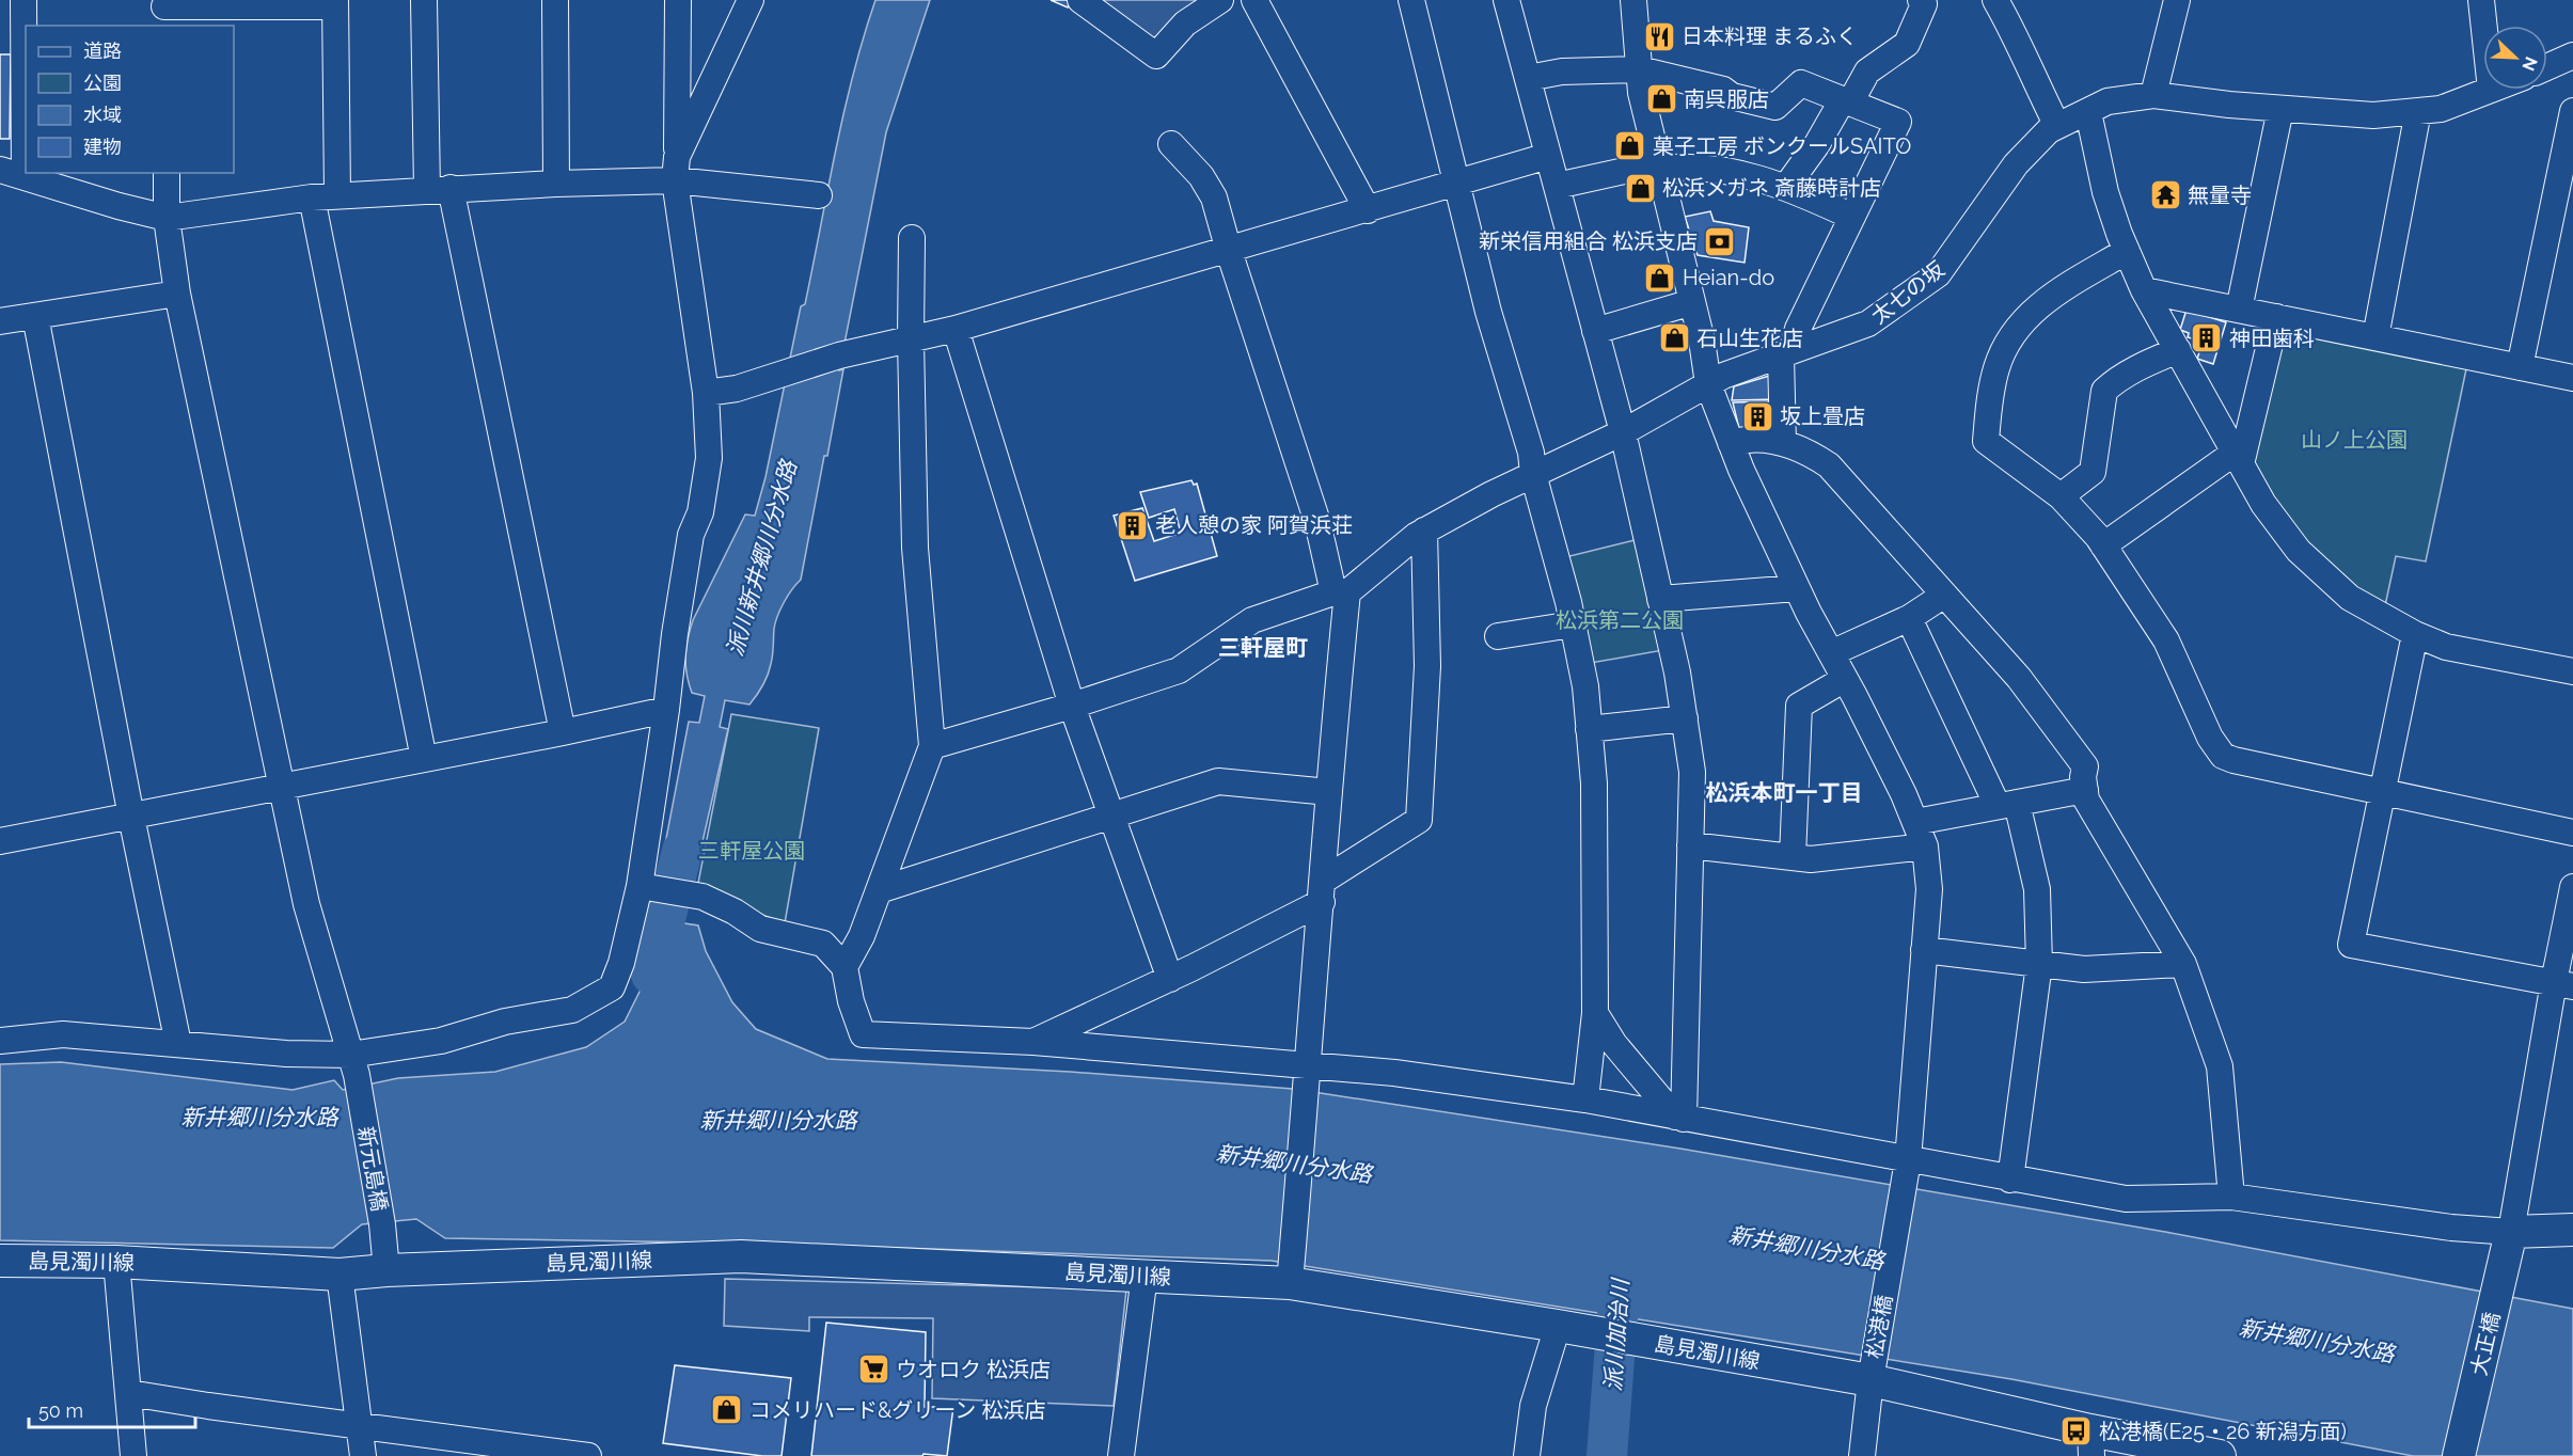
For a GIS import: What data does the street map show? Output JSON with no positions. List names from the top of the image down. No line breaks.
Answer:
{"streets":{"main road":["島見濁川線","大正橋"],"street":["太七の坂","新元島橋","松港橋"]},"crossings":[["太七の坂","松港橋"],["新元島橋","島見濁川線"],["島見濁川線","松港橋"]],"districts":["三軒屋町","松浜本町一丁目"],"water":["派川新井郷川分水路","新井郷川分水路","派川加治川"],"parks":["山ノ上公園","松浜第二公園","三軒屋公園"],"places":{"restaurant":["日本料理 まるふく"],"shop":["南呉服店","菓子工房 ボンクールSAITO","松浜メガネ 斎藤時計店","Heian-do","石山生花店","コメリハード&グリーン 松浜店"],"temple":["無量寺"],"bank":["新栄信用組合 松浜支店"],"building":["神田歯科","坂上畳店","老人憩の家 阿賀浜荘"],"supermarket":["ウオロク 松浜店"],"bus stop":["松港橋(E25・26 新潟方面)"]},"legend":["道路","公園","水域","建物"],"scale_bar":"50 m","north":"bottom right"}
